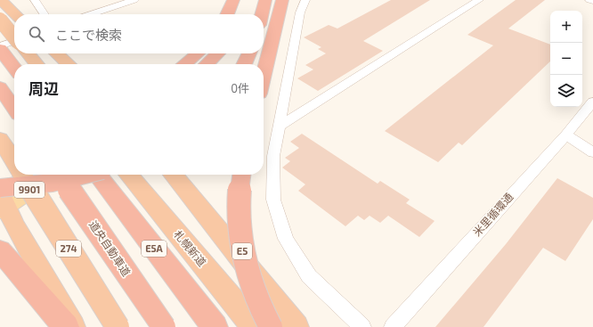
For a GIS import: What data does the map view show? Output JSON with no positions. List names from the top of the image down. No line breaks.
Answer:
{"streets":{"highway":["274","道央自動車道","E5A","札幌新道","E5"],"main road":["9901"],"street":["米里循環通"]},"page":{"map_buttons":["+","−"],"search":"ここで検索","heading":["周辺","0件"]}}
